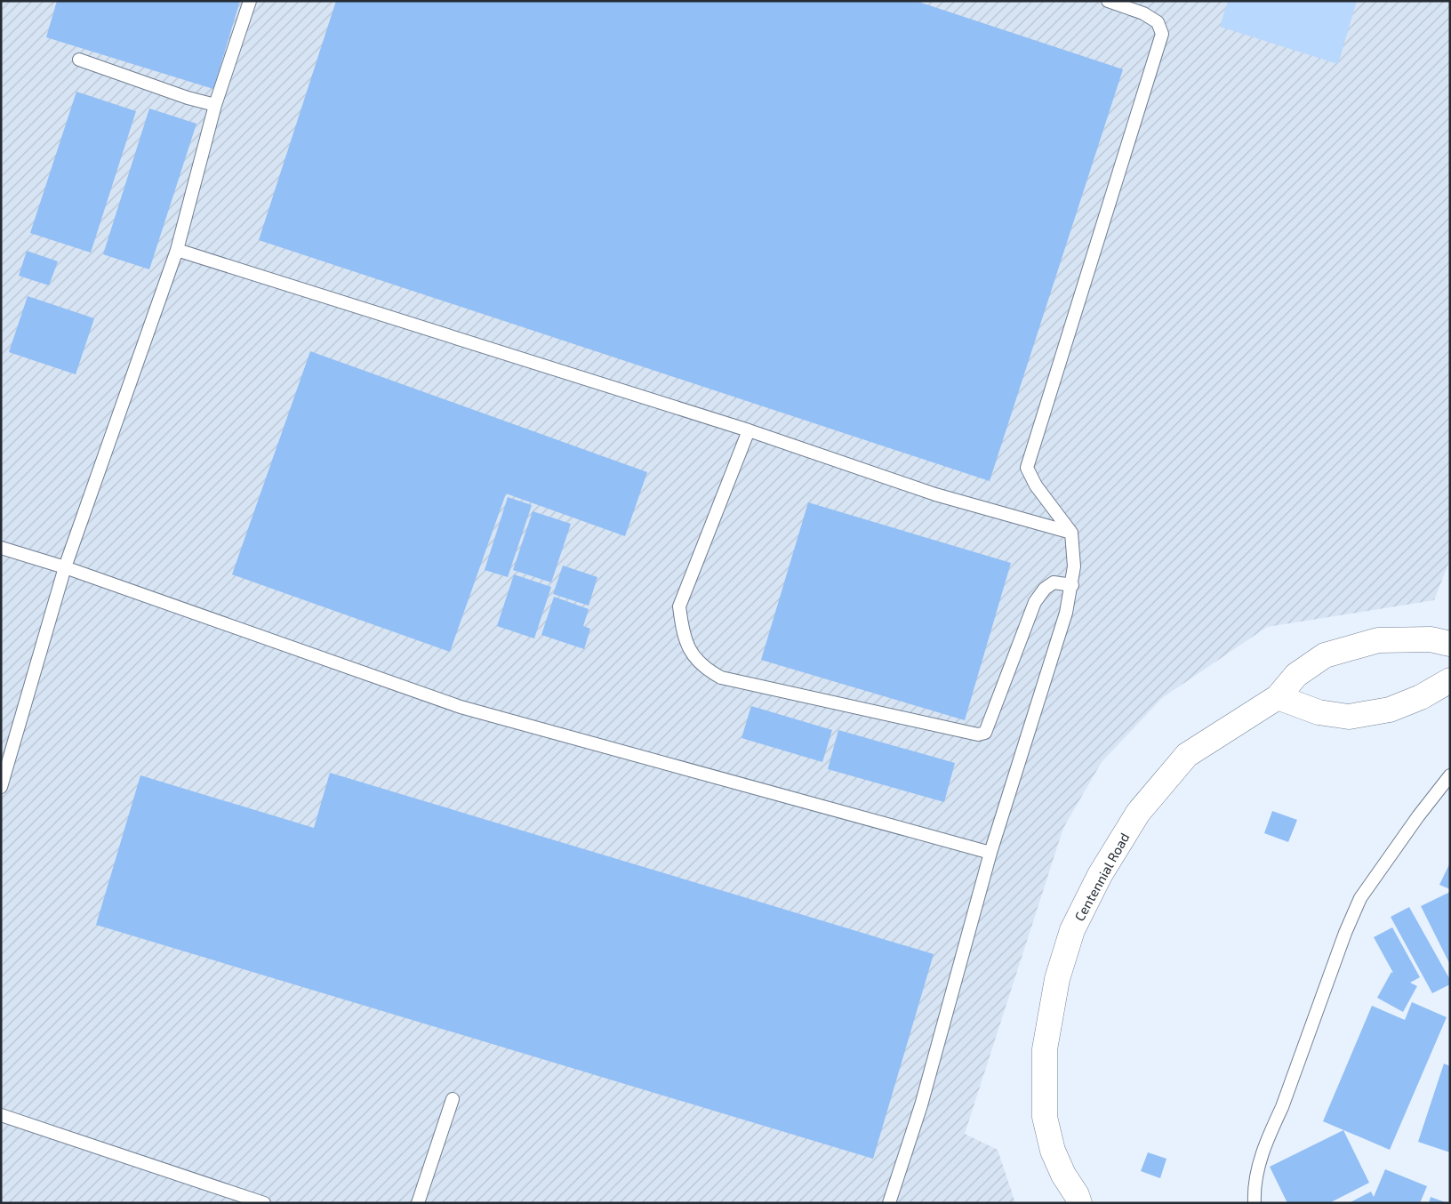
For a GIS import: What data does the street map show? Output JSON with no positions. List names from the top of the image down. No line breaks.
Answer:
{"streets":{"street":["Centennial Road"]}}
